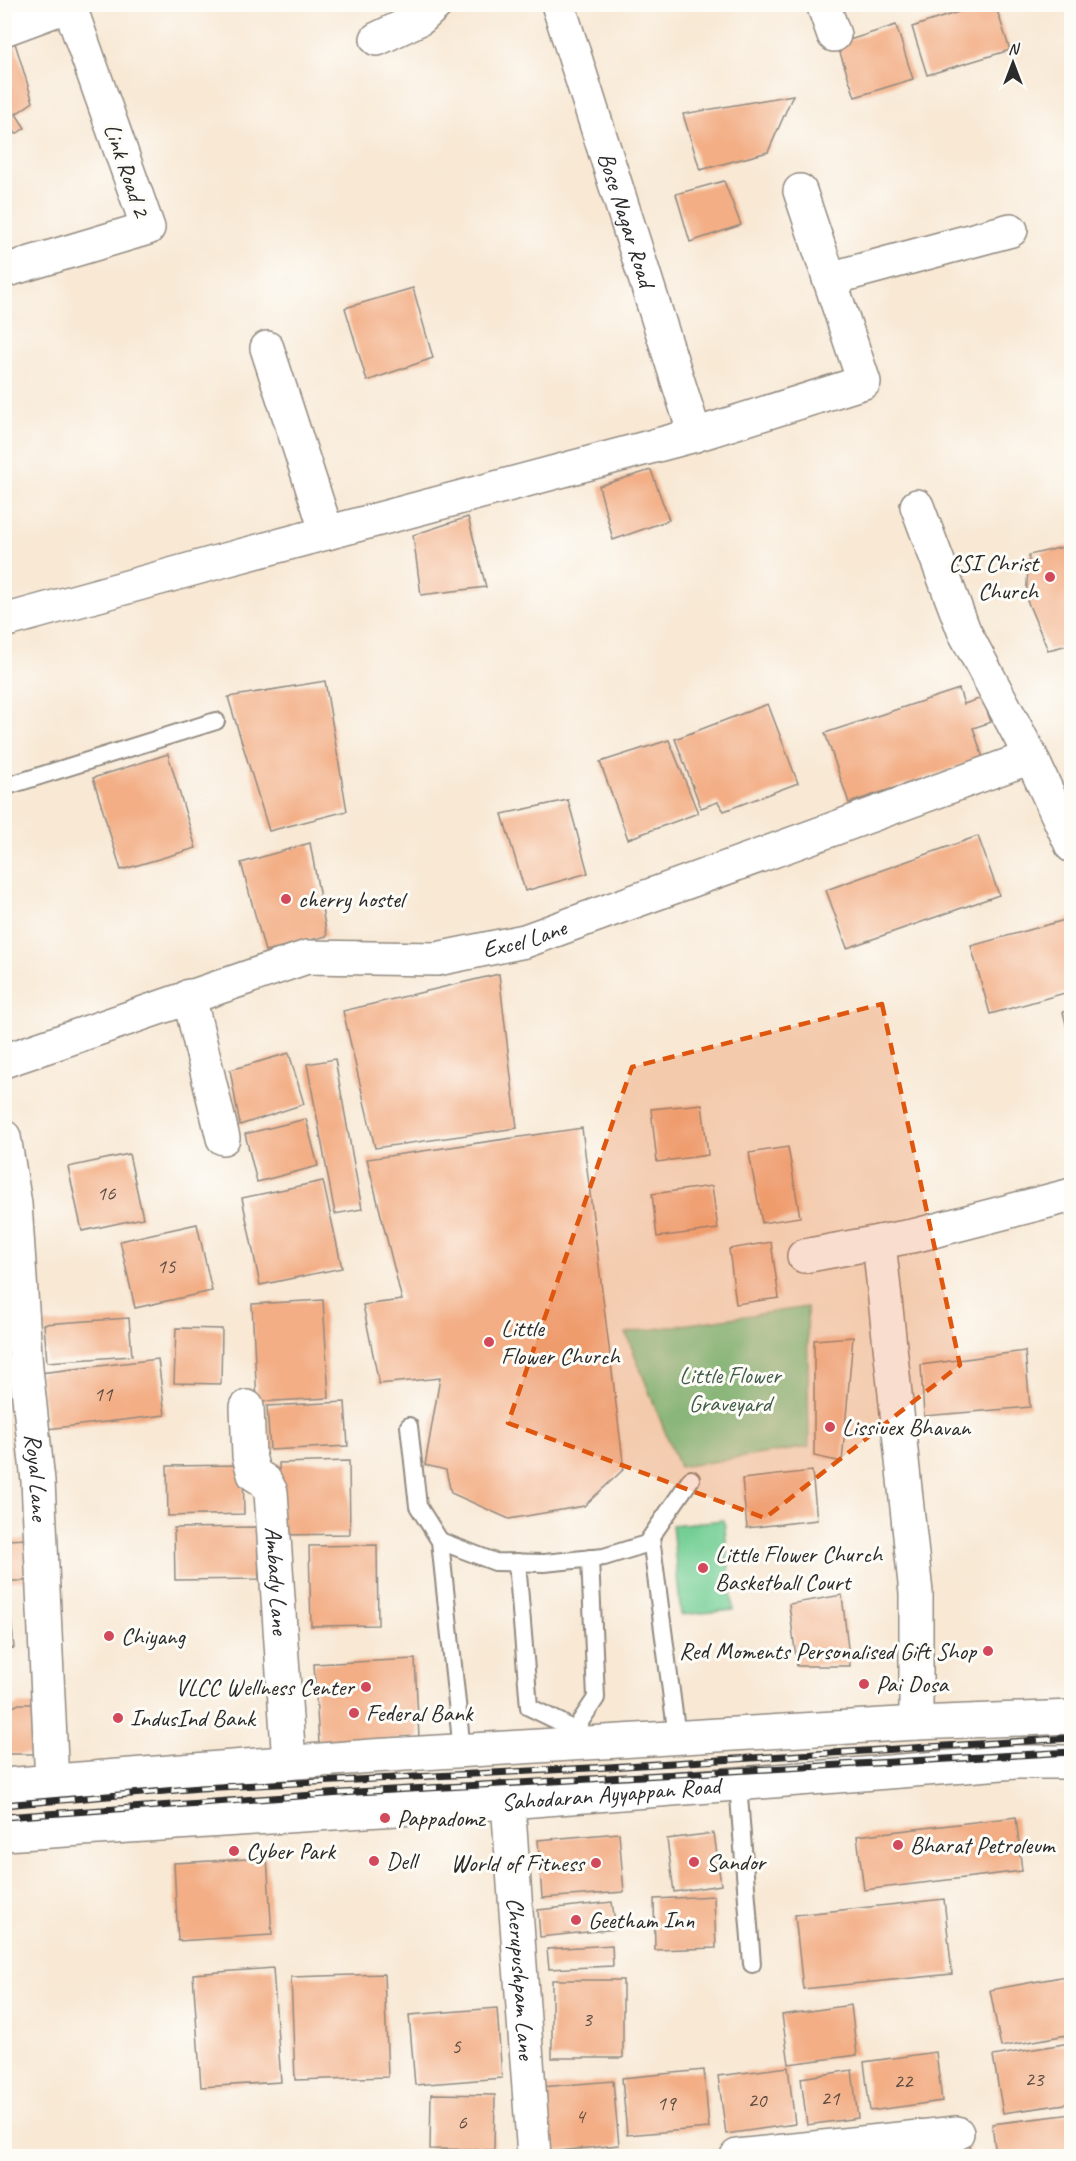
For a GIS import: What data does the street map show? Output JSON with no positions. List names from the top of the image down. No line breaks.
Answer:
{"streets":{"street":["Link Road 2","Bose Nagar Road","Excel Lane","Royal Lane","Ambady Lane","Sahodaran Ayyappan Road","Cherupushpam Lane"]},"crossings":[["Royal Lane","Sahodaran Ayyappan Road"],["Sahodaran Ayyappan Road","Cherupushpam Lane"]],"parks":["Little Flower Graveyard"],"places":["CSI Christ Church","cherry hostel","Little Flower Church","Lissiuex Bhavan","Little Flower Church Basketball Court","Chiyang","Red Moments Personalised Gift Shop","Pai Dosa","VLCC Wellness Center","Federal Bank","IndusInd Bank","Pappadomz","Bharat Petroleum","Cyber Park","Dell","Sandor","World of Fitness","Geetham Inn"],"house_numbers":["16","15","11","3","5","23","22","21","20","19","4","6"],"north":"top"}
